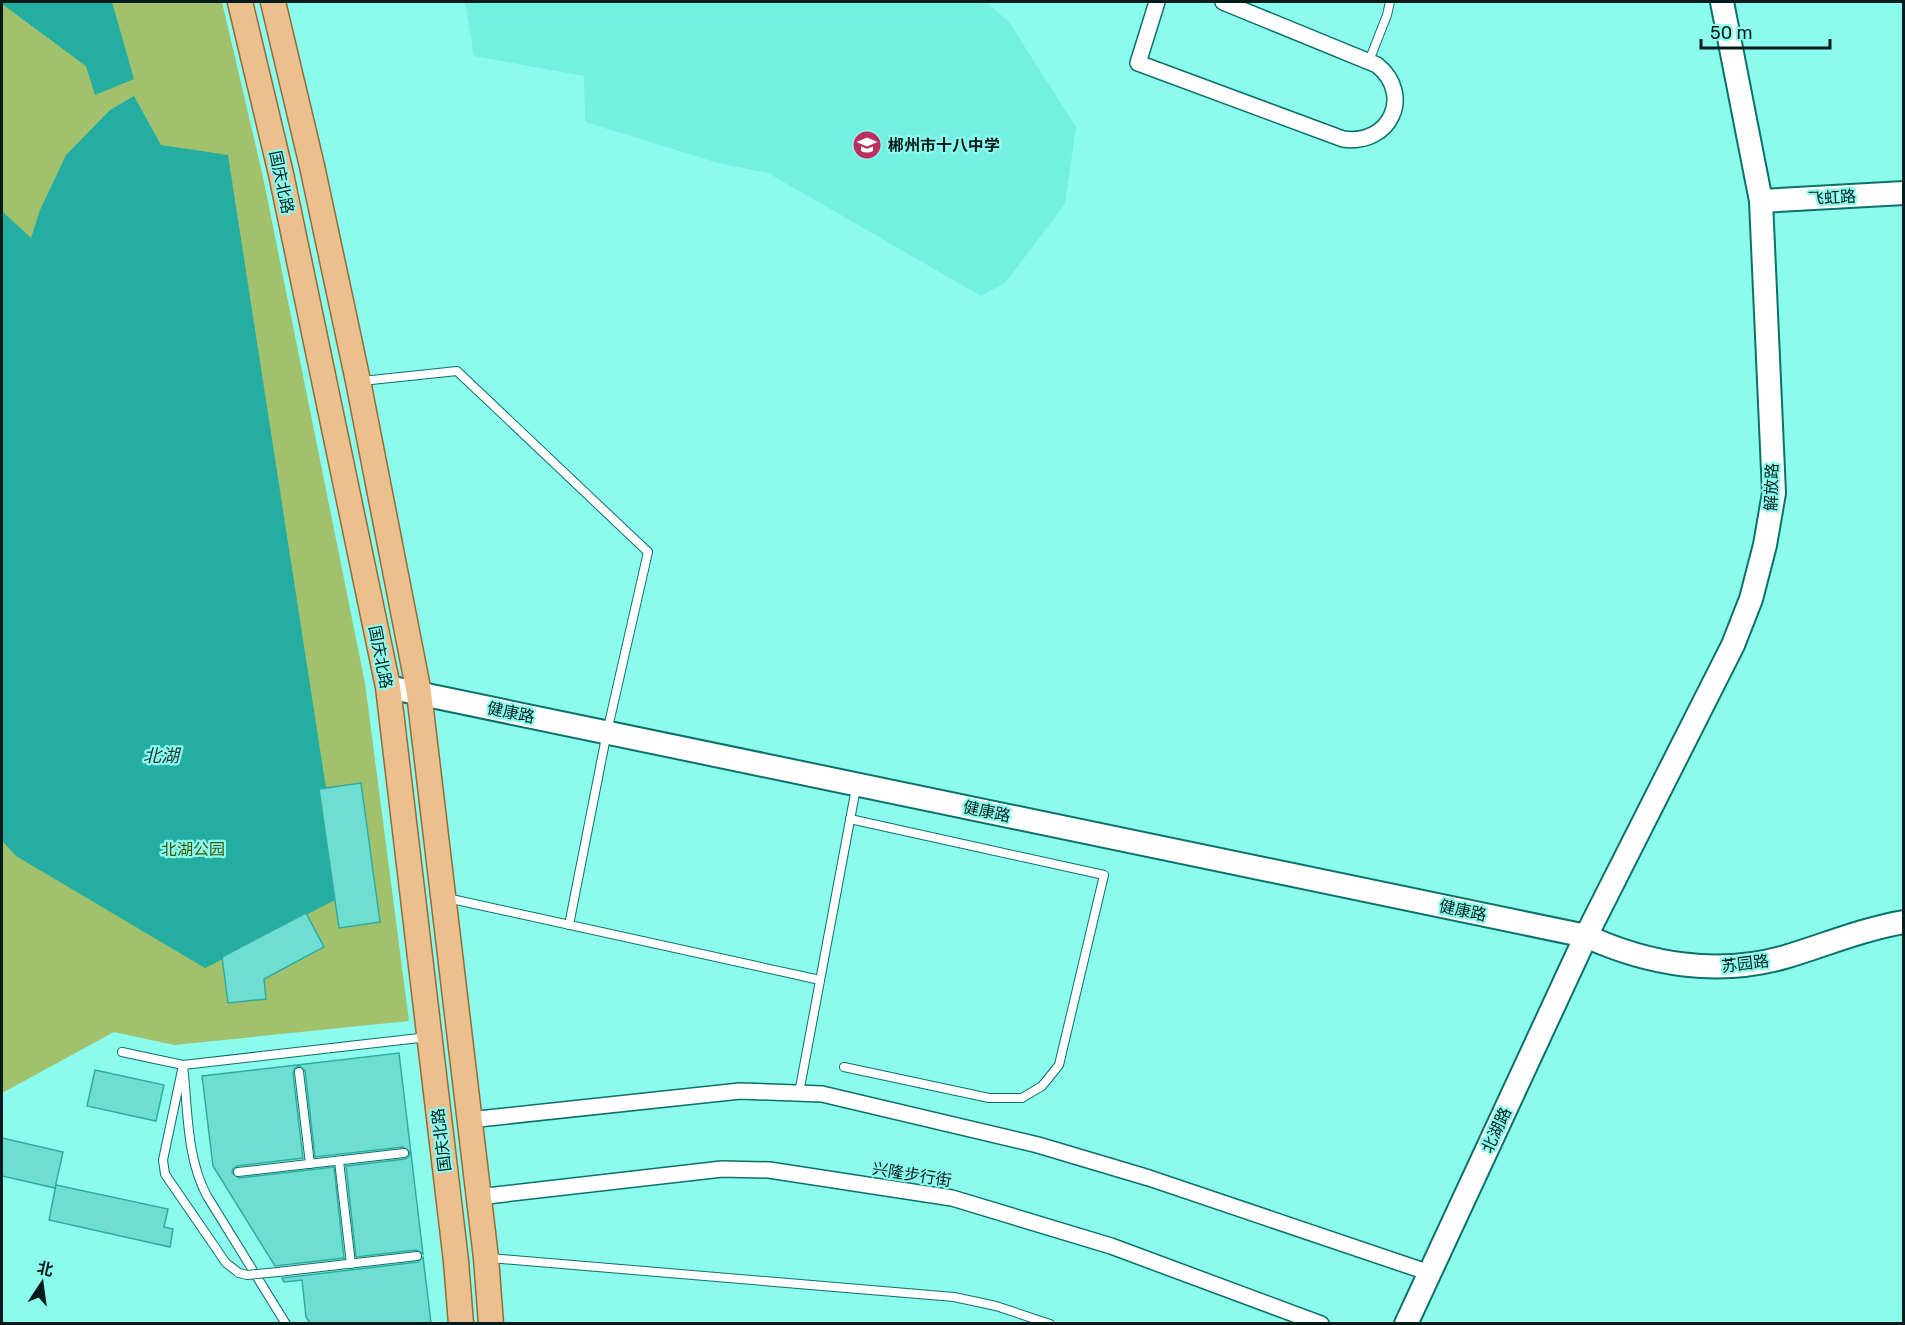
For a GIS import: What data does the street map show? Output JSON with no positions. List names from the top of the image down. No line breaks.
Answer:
{"streets":{"main road":["国庆北路"],"street":["飞虹路","解放路","健康路","苏园路","北湖路","兴隆步行街"]},"crossings":[["国庆北路","健康路"],["国庆北路","兴隆步行街"],["飞虹路","解放路"],["解放路","健康路"],["解放路","苏园路"],["解放路","北湖路"],["健康路","苏园路"],["健康路","北湖路"],["苏园路","北湖路"]],"water":["北湖"],"parks":["北湖公园"],"places":{"school or university":["郴州市十八中学"]},"scale_bar":"50 m","north":"top"}
